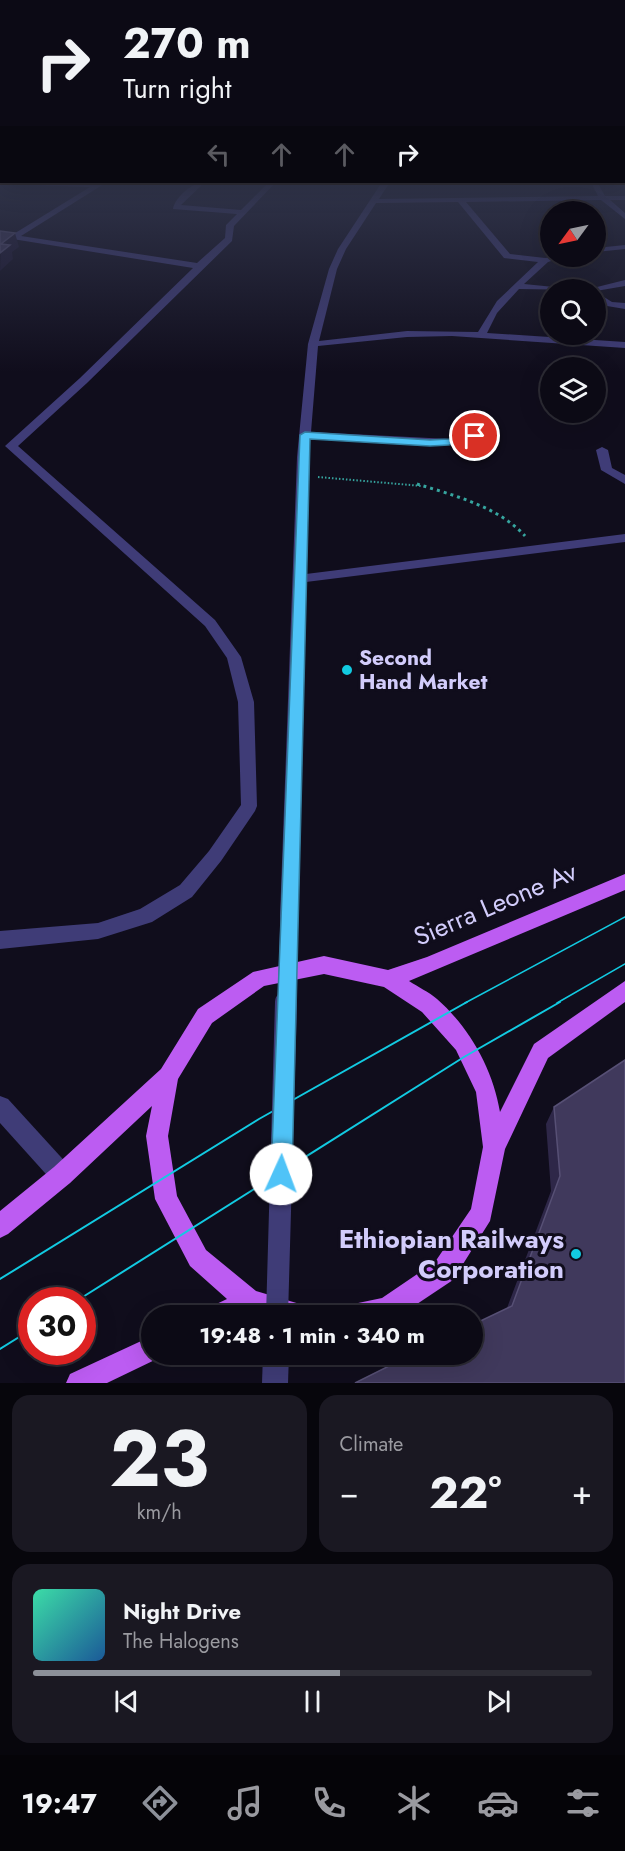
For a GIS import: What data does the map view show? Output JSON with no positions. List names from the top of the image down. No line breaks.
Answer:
{"streets":{"main road":["Sierra Leone Av"]},"places":["Second Hand Market","Ethiopian Railways Corporation"],"north":"bottom left","page":{"turn":["270 m","Turn right"],"limit":"30","trip":"19:48 · 1 min · 340 m","tile":[["23","km/h"],"Climate"],"heat":["−","22°","+"],"song":["Night Drive","The Halogens"],"tabs":"19:47"}}
